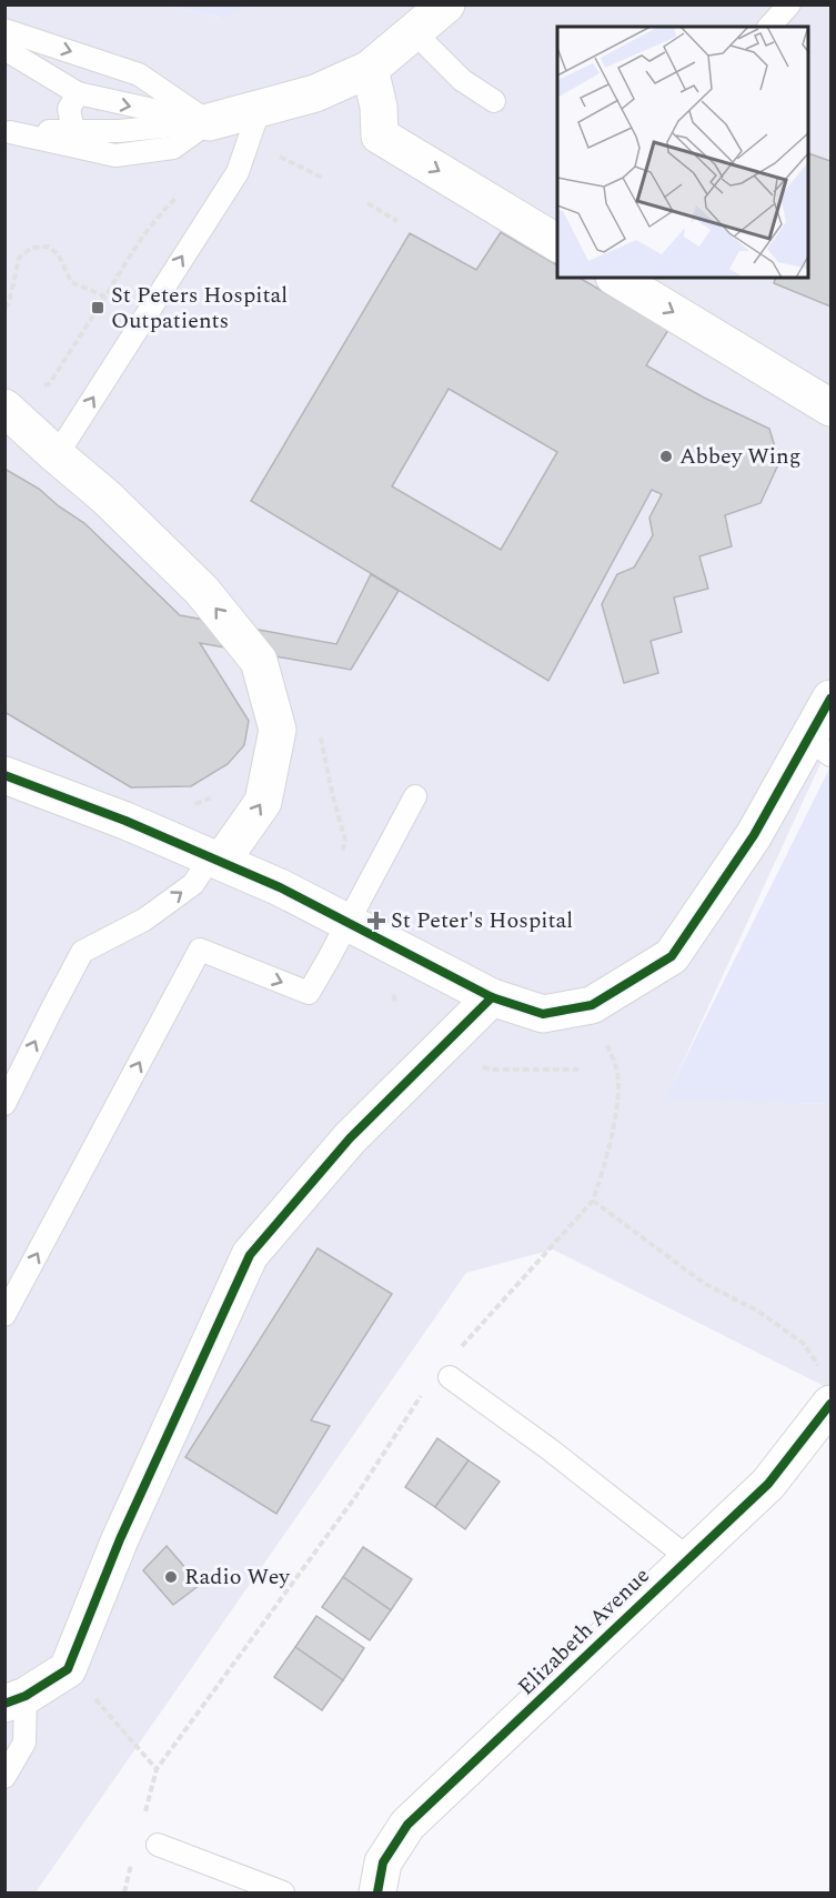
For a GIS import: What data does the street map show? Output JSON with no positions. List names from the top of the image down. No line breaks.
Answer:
{"streets":{"street":["Elizabeth Avenue"]},"places":{"transit":["St Peters Hospital Outpatients"],"other":["Abbey Wing","Radio Wey"],"health":["St Peter's Hospital"]}}
